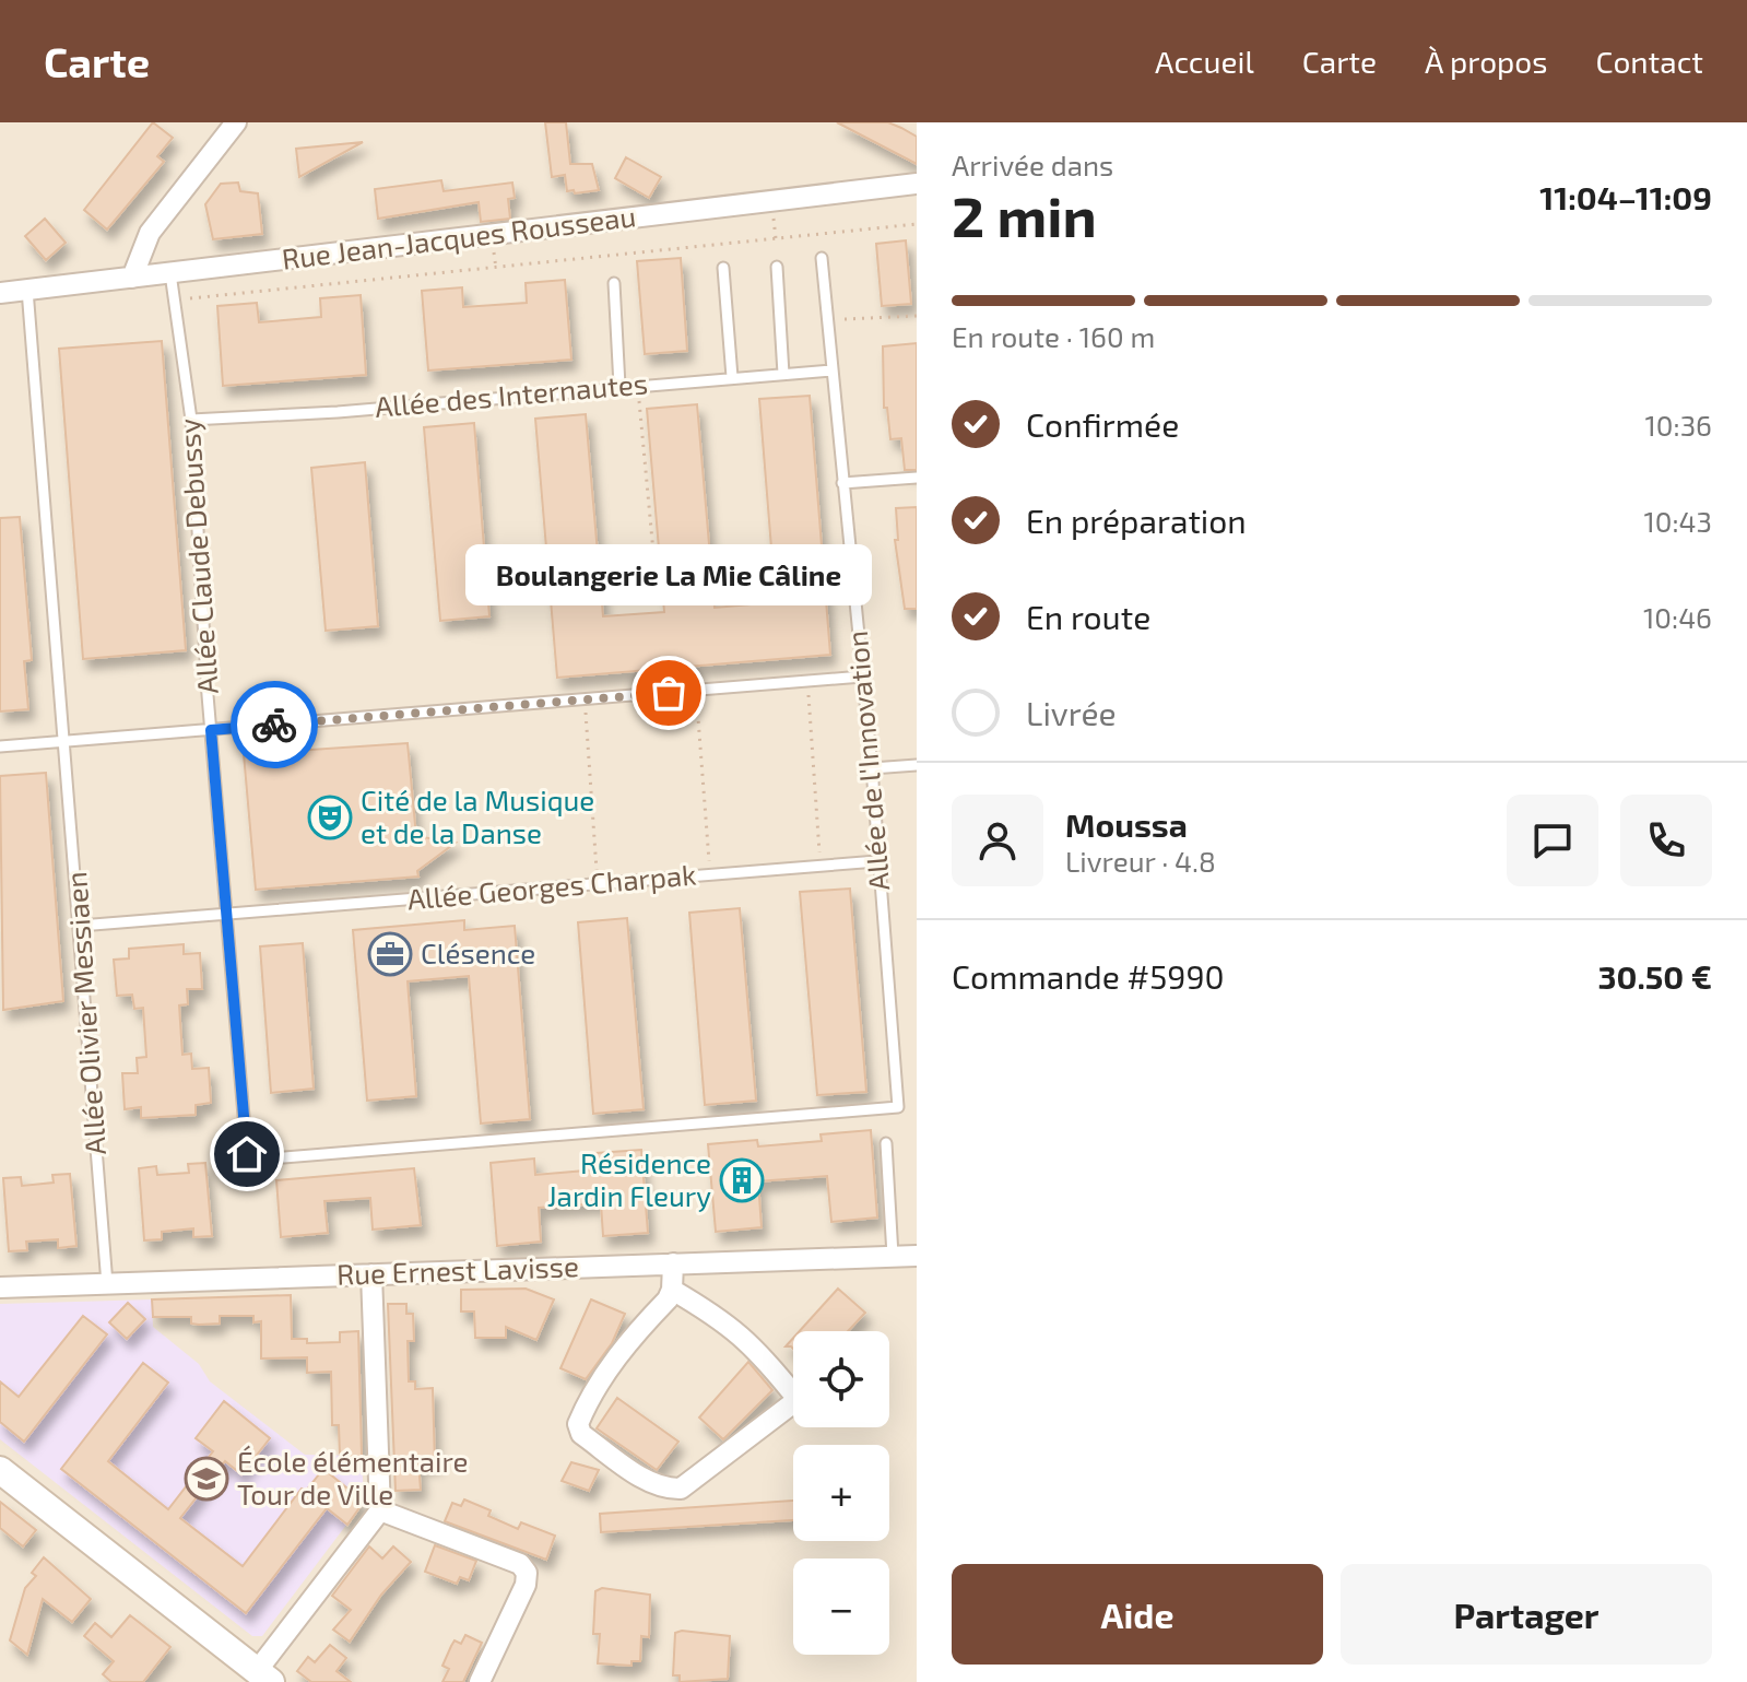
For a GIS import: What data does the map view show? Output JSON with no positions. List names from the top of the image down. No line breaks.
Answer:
{"streets":{"street":["Rue Jean-Jacques Rousseau","Rue Ernest Lavisse"],"lane":["Allée des Internautes","Allée Claude Debussy","Allée de l'Innovation","Allée Georges Charpak","Allée Olivier Messiaen"]},"crossings":[["Rue Jean-Jacques Rousseau","Allée Claude Debussy"],["Rue Jean-Jacques Rousseau","Allée Olivier Messiaen"],["Allée des Internautes","Allée Claude Debussy"],["Allée des Internautes","Allée de l'Innovation"],["Allée Claude Debussy","Allée de l'Innovation"],["Allée Claude Debussy","Allée Georges Charpak"],["Allée de l'Innovation","Allée Georges Charpak"],["Allée Georges Charpak","Allée Olivier Messiaen"],["Allée Olivier Messiaen","Rue Ernest Lavisse"]],"places":{"other":["Boulangerie La Mie Câline"],"theatre":["Cité de la Musique et de la Danse"],"office":["Clésence"],"building":["Résidence Jardin Fleury"],"school or university":["École élémentaire Tour de Ville"]},"page":{"header":"Carte","nav":["Accueil","Carte","À propos","Contact"],"heading":["2 min","Arrivée dans","11:04–11:09"],"panel":["Moussa","Livreur · 4.8","Commande #5990","30.50 €"],"bar":"En route · 160 m","list":[["Confirmée","10:36"],["En préparation","10:43"],["En route","10:46"],"Livrée"],"bubble":"Boulangerie La Mie Câline","map_buttons":["+","−"],"buttons":["Aide","Partager"]}}
